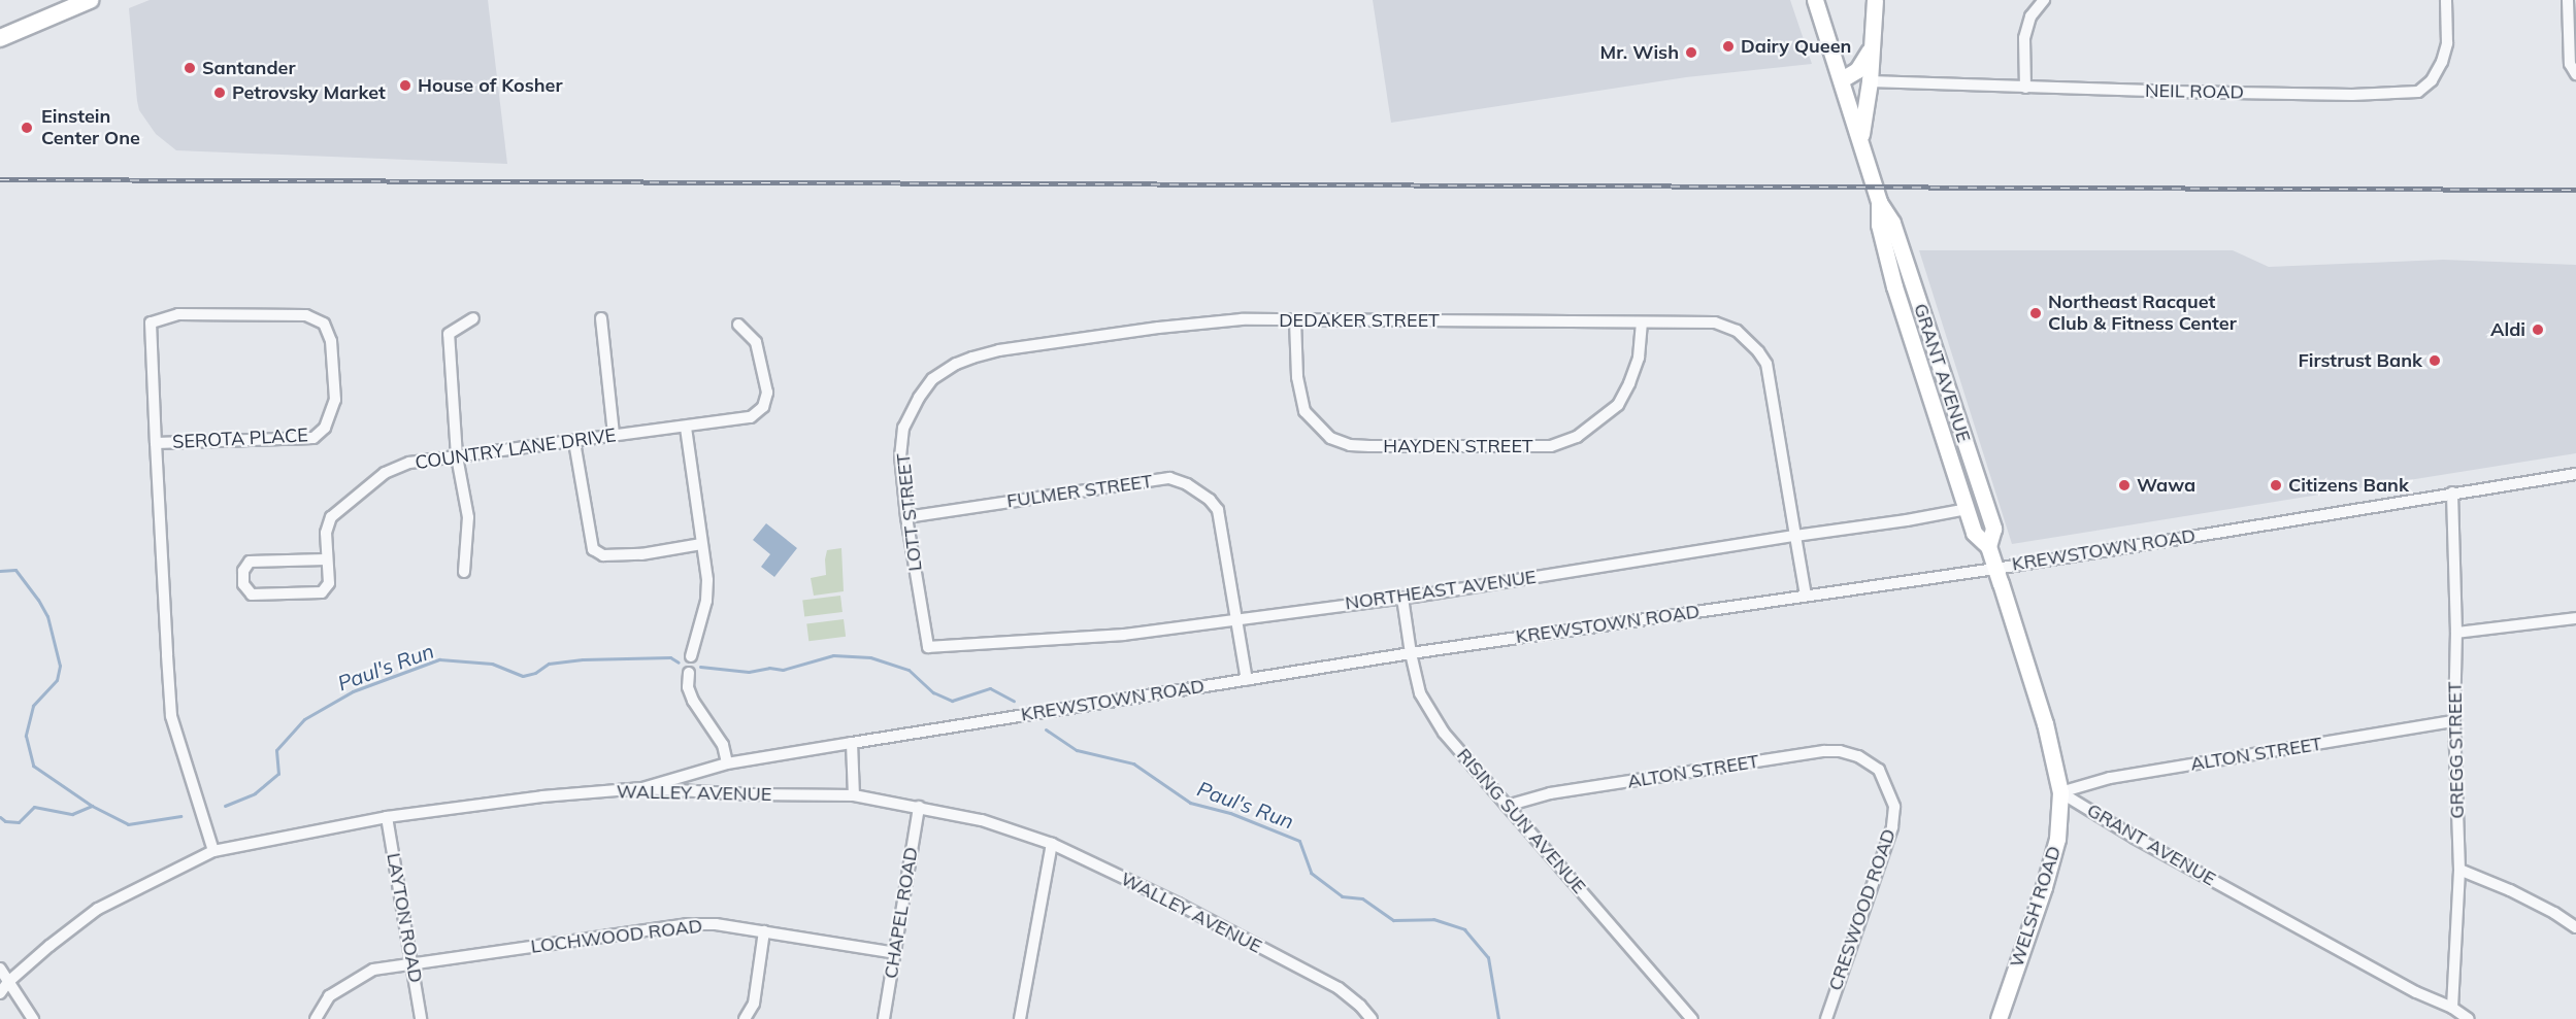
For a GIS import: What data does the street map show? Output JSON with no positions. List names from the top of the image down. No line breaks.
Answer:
{"streets":{"main road":["GRANT AVENUE","WELSH ROAD"],"street":["NEIL ROAD","DEDAKER STREET","SEROTA PLACE","HAYDEN STREET","COUNTRY LANE DRIVE","FULMER STREET","LOTT STREET","KREWSTOWN ROAD","NORTHEAST AVENUE","GREGG STREET","ALTON STREET","WALLEY AVENUE","RISING SUN AVENUE","CRESWOOD ROAD","CHAPEL ROAD","LAYTON ROAD","LOCHWOOD ROAD"]},"crossings":[["DEDAKER STREET","HAYDEN STREET"],["DEDAKER STREET","LOTT STREET"],["DEDAKER STREET","NORTHEAST AVENUE"],["GRANT AVENUE","KREWSTOWN ROAD"],["GRANT AVENUE","NORTHEAST AVENUE"],["GRANT AVENUE","GREGG STREET"],["GRANT AVENUE","ALTON STREET"],["GRANT AVENUE","WELSH ROAD"],["SEROTA PLACE","WALLEY AVENUE"],["FULMER STREET","LOTT STREET"],["FULMER STREET","KREWSTOWN ROAD"],["FULMER STREET","NORTHEAST AVENUE"],["LOTT STREET","NORTHEAST AVENUE"],["KREWSTOWN ROAD","GREGG STREET"],["KREWSTOWN ROAD","WALLEY AVENUE"],["KREWSTOWN ROAD","RISING SUN AVENUE"],["NORTHEAST AVENUE","RISING SUN AVENUE"],["GREGG STREET","ALTON STREET"],["ALTON STREET","RISING SUN AVENUE"],["ALTON STREET","WELSH ROAD"],["ALTON STREET","CRESWOOD ROAD"],["WALLEY AVENUE","CHAPEL ROAD"],["WALLEY AVENUE","LAYTON ROAD"],["CHAPEL ROAD","LOCHWOOD ROAD"],["LAYTON ROAD","LOCHWOOD ROAD"]],"water":["Paul's Run"],"places":["Dairy Queen","Mr. Wish","Santander","House of Kosher","Petrovsky Market","Einstein Center One","Northeast Racquet Club & Fitness Center","Aldi","Firstrust Bank","Wawa","Citizens Bank"]}
